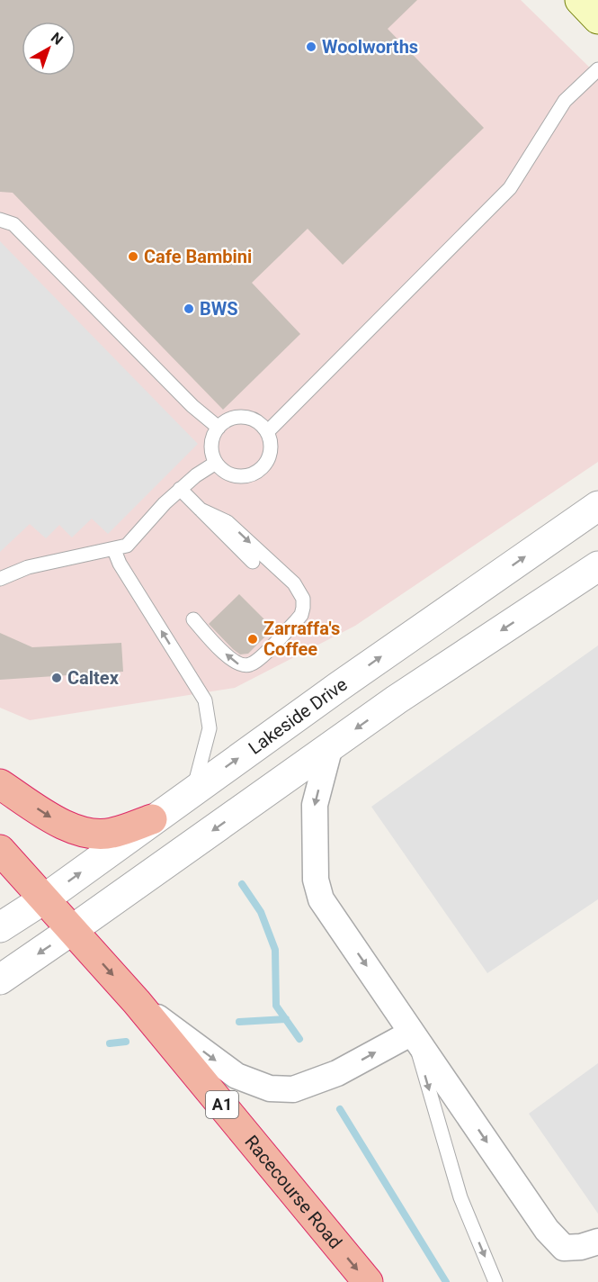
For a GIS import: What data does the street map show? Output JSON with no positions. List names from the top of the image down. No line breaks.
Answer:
{"streets":{"highway":["A1","Racecourse Road"],"street":["Lakeside Drive"]},"crossings":[["Lakeside Drive","A1"],["A1","Racecourse Road"]],"one_way":["Racecourse Road"],"places":["Woolworths","Cafe Bambini","BWS","Zarraffa's Coffee","Caltex"],"north":"top right"}
